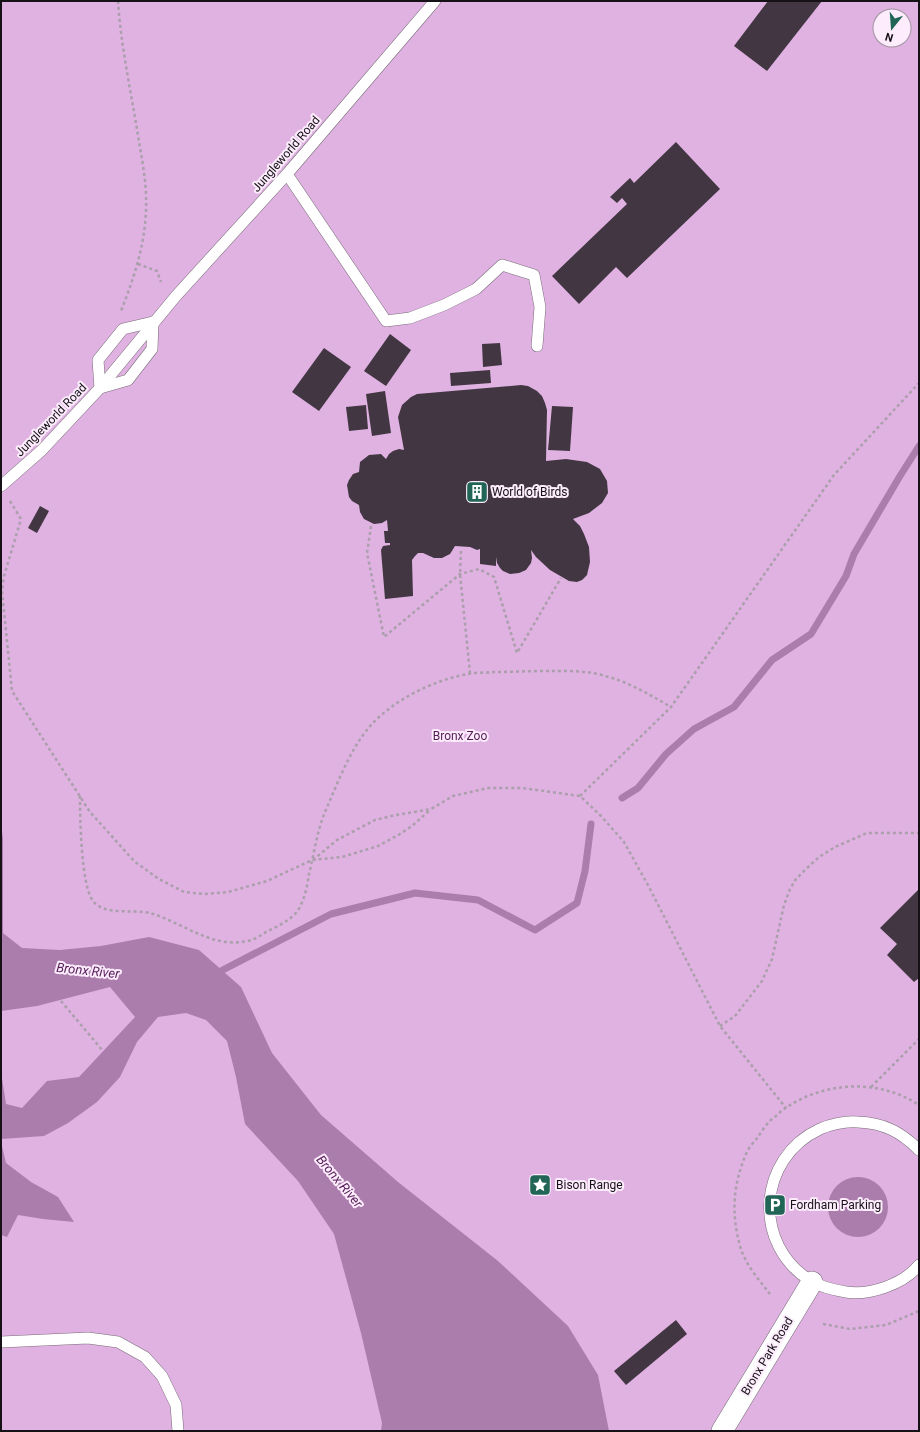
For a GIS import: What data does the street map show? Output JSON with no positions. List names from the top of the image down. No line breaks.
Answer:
{"streets":{"street":["Bronx Park Road"],"lane":["Jungleworld Road"]},"water":["Bronx River"],"parks":["Bronx Zoo"],"places":{"building":["World of Birds"],"place":["Bison Range"],"parking":["Fordham Parking"]},"north":"bottom"}
